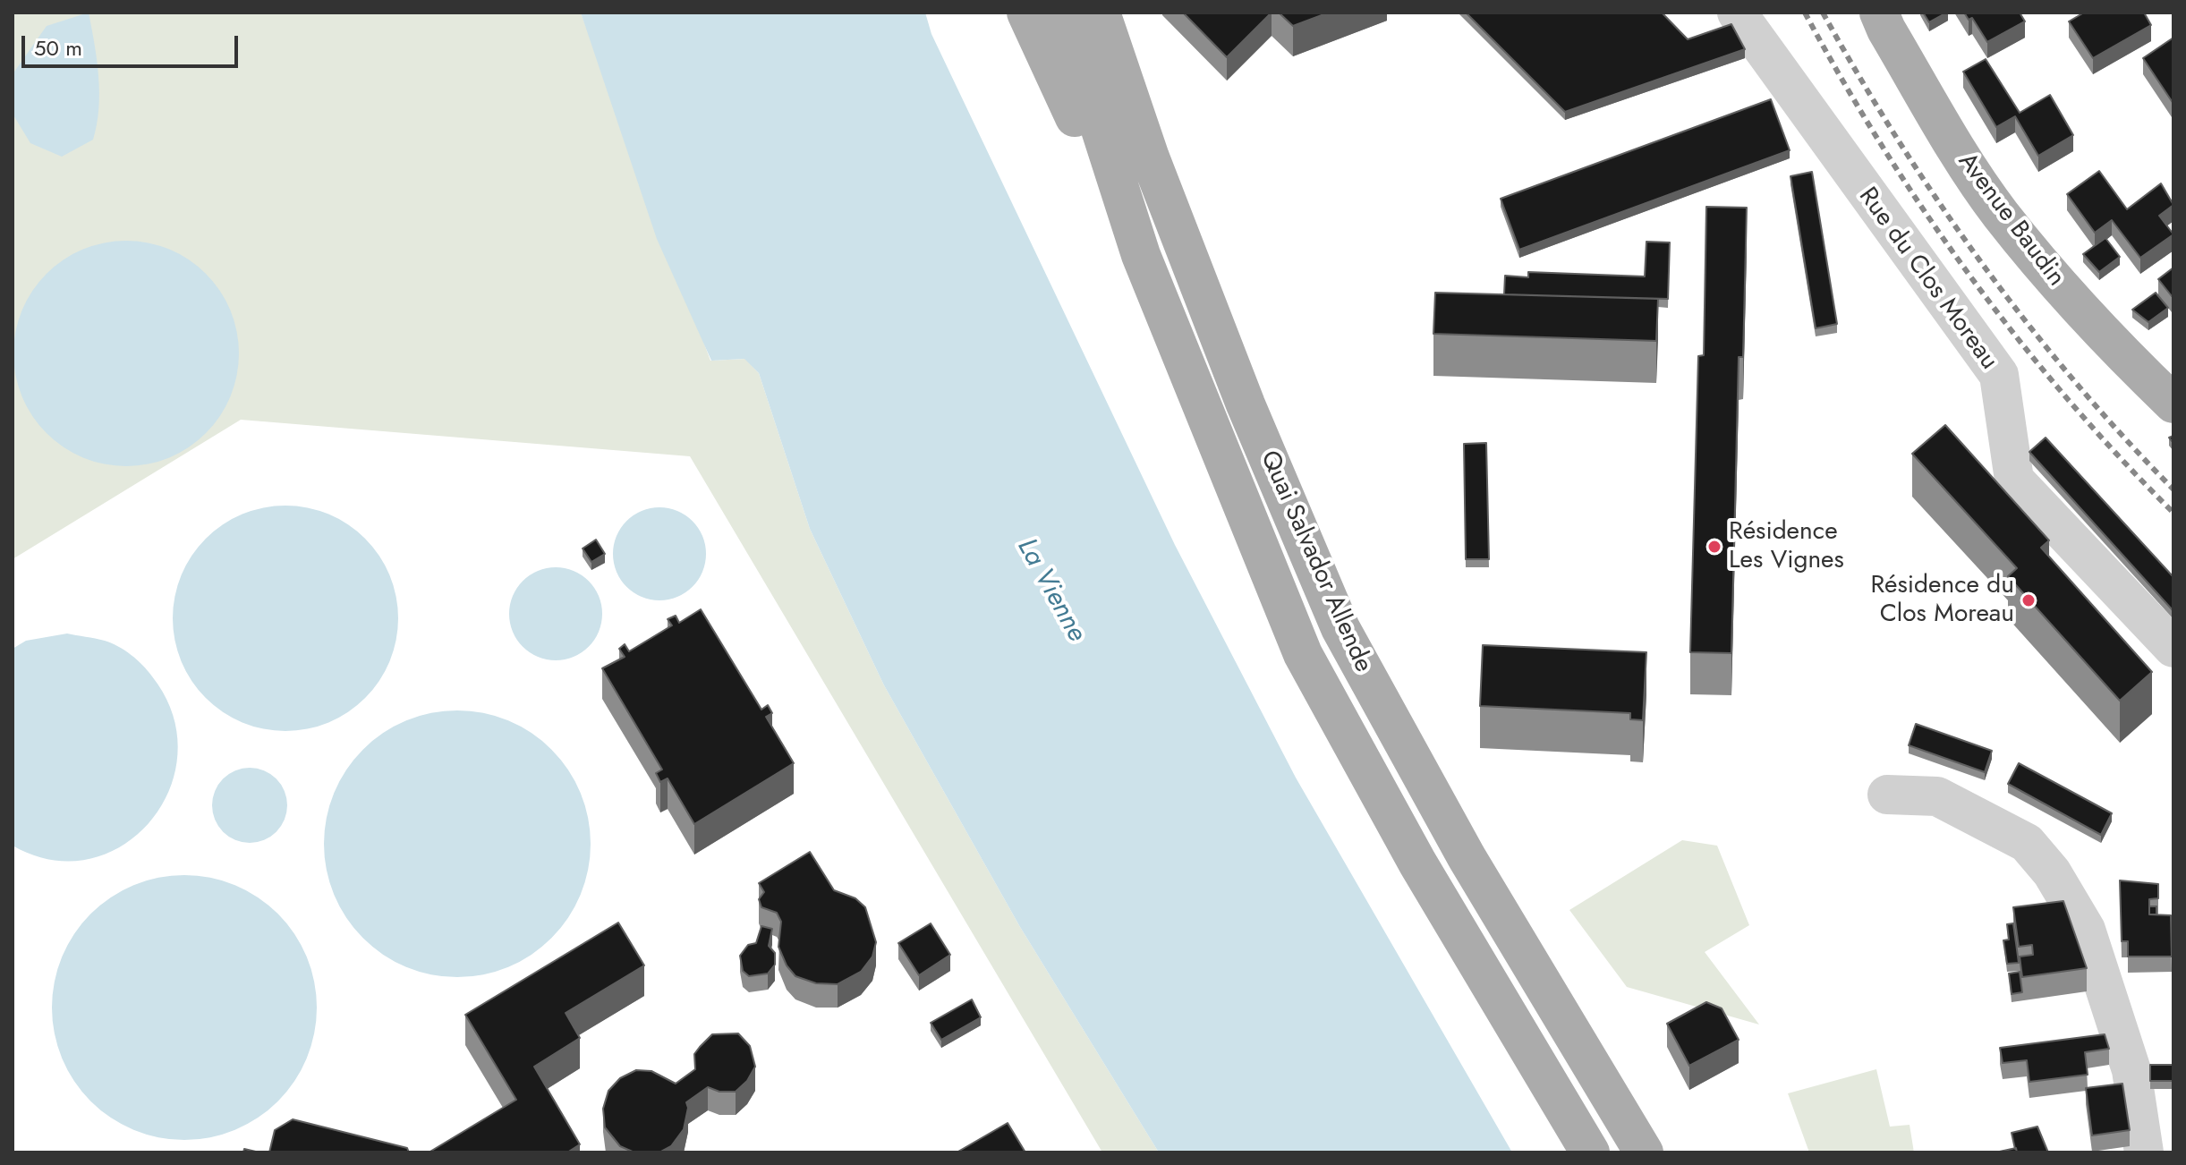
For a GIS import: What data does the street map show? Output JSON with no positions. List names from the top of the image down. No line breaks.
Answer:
{"streets":{"main road":["Avenue Baudin","Quai Salvador Allende"],"street":["Rue du Clos Moreau"]},"water":["La Vienne"],"places":["Résidence Les Vignes","Résidence du Clos Moreau"],"scale_bar":"50 m"}
